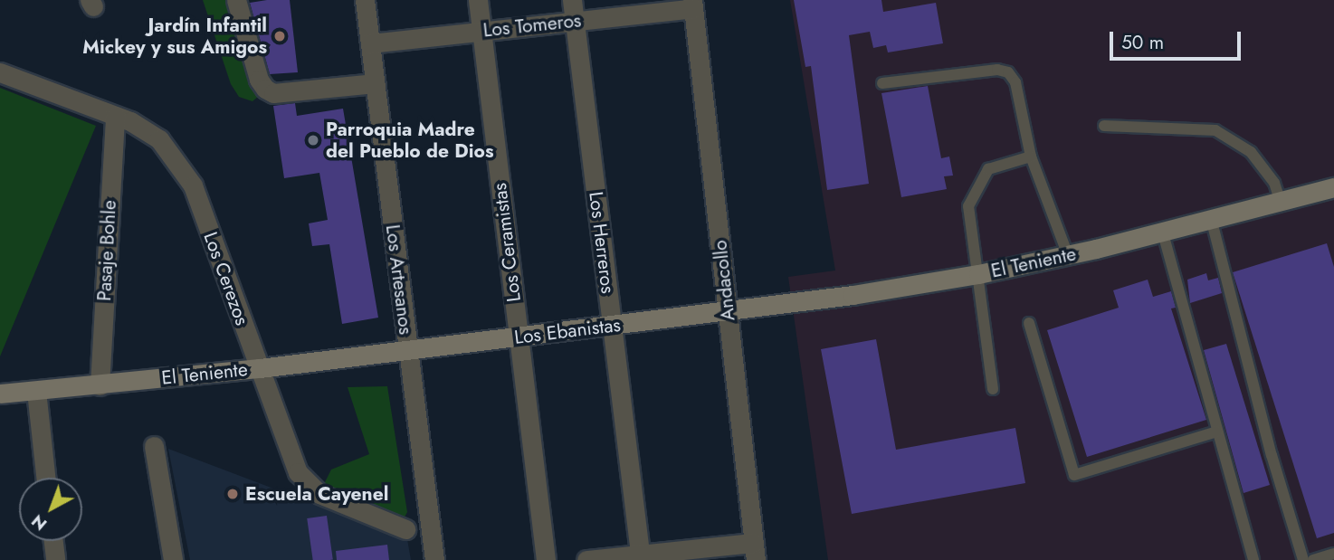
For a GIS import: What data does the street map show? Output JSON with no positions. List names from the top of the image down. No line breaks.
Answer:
{"streets":{"main road":["El Teniente","Los Ebanistas"],"street":["Los Tomeros","Los Ceramistas","Los Herreros","Pasaje Bohle","Los Cerezos","Los Artesanos","Andacollo"]},"crossings":[["Los Tomeros","Los Ceramistas"],["Los Tomeros","Los Herreros"],["Los Tomeros","Los Artesanos"],["Los Tomeros","Andacollo"],["Los Ceramistas","Los Ebanistas"],["Los Herreros","Los Ebanistas"],["Pasaje Bohle","El Teniente"],["Pasaje Bohle","Los Cerezos"],["El Teniente","Los Cerezos"],["El Teniente","Los Artesanos"],["El Teniente","Andacollo"],["El Teniente","Los Ebanistas"],["Los Artesanos","Los Ebanistas"],["Andacollo","Los Ebanistas"]],"places":["Jardín Infantil Mickey y sus Amigos","Parroquia Madre del Pueblo de Dios","Escuela Cayenel"],"scale_bar":"50 m","north":"bottom left"}
